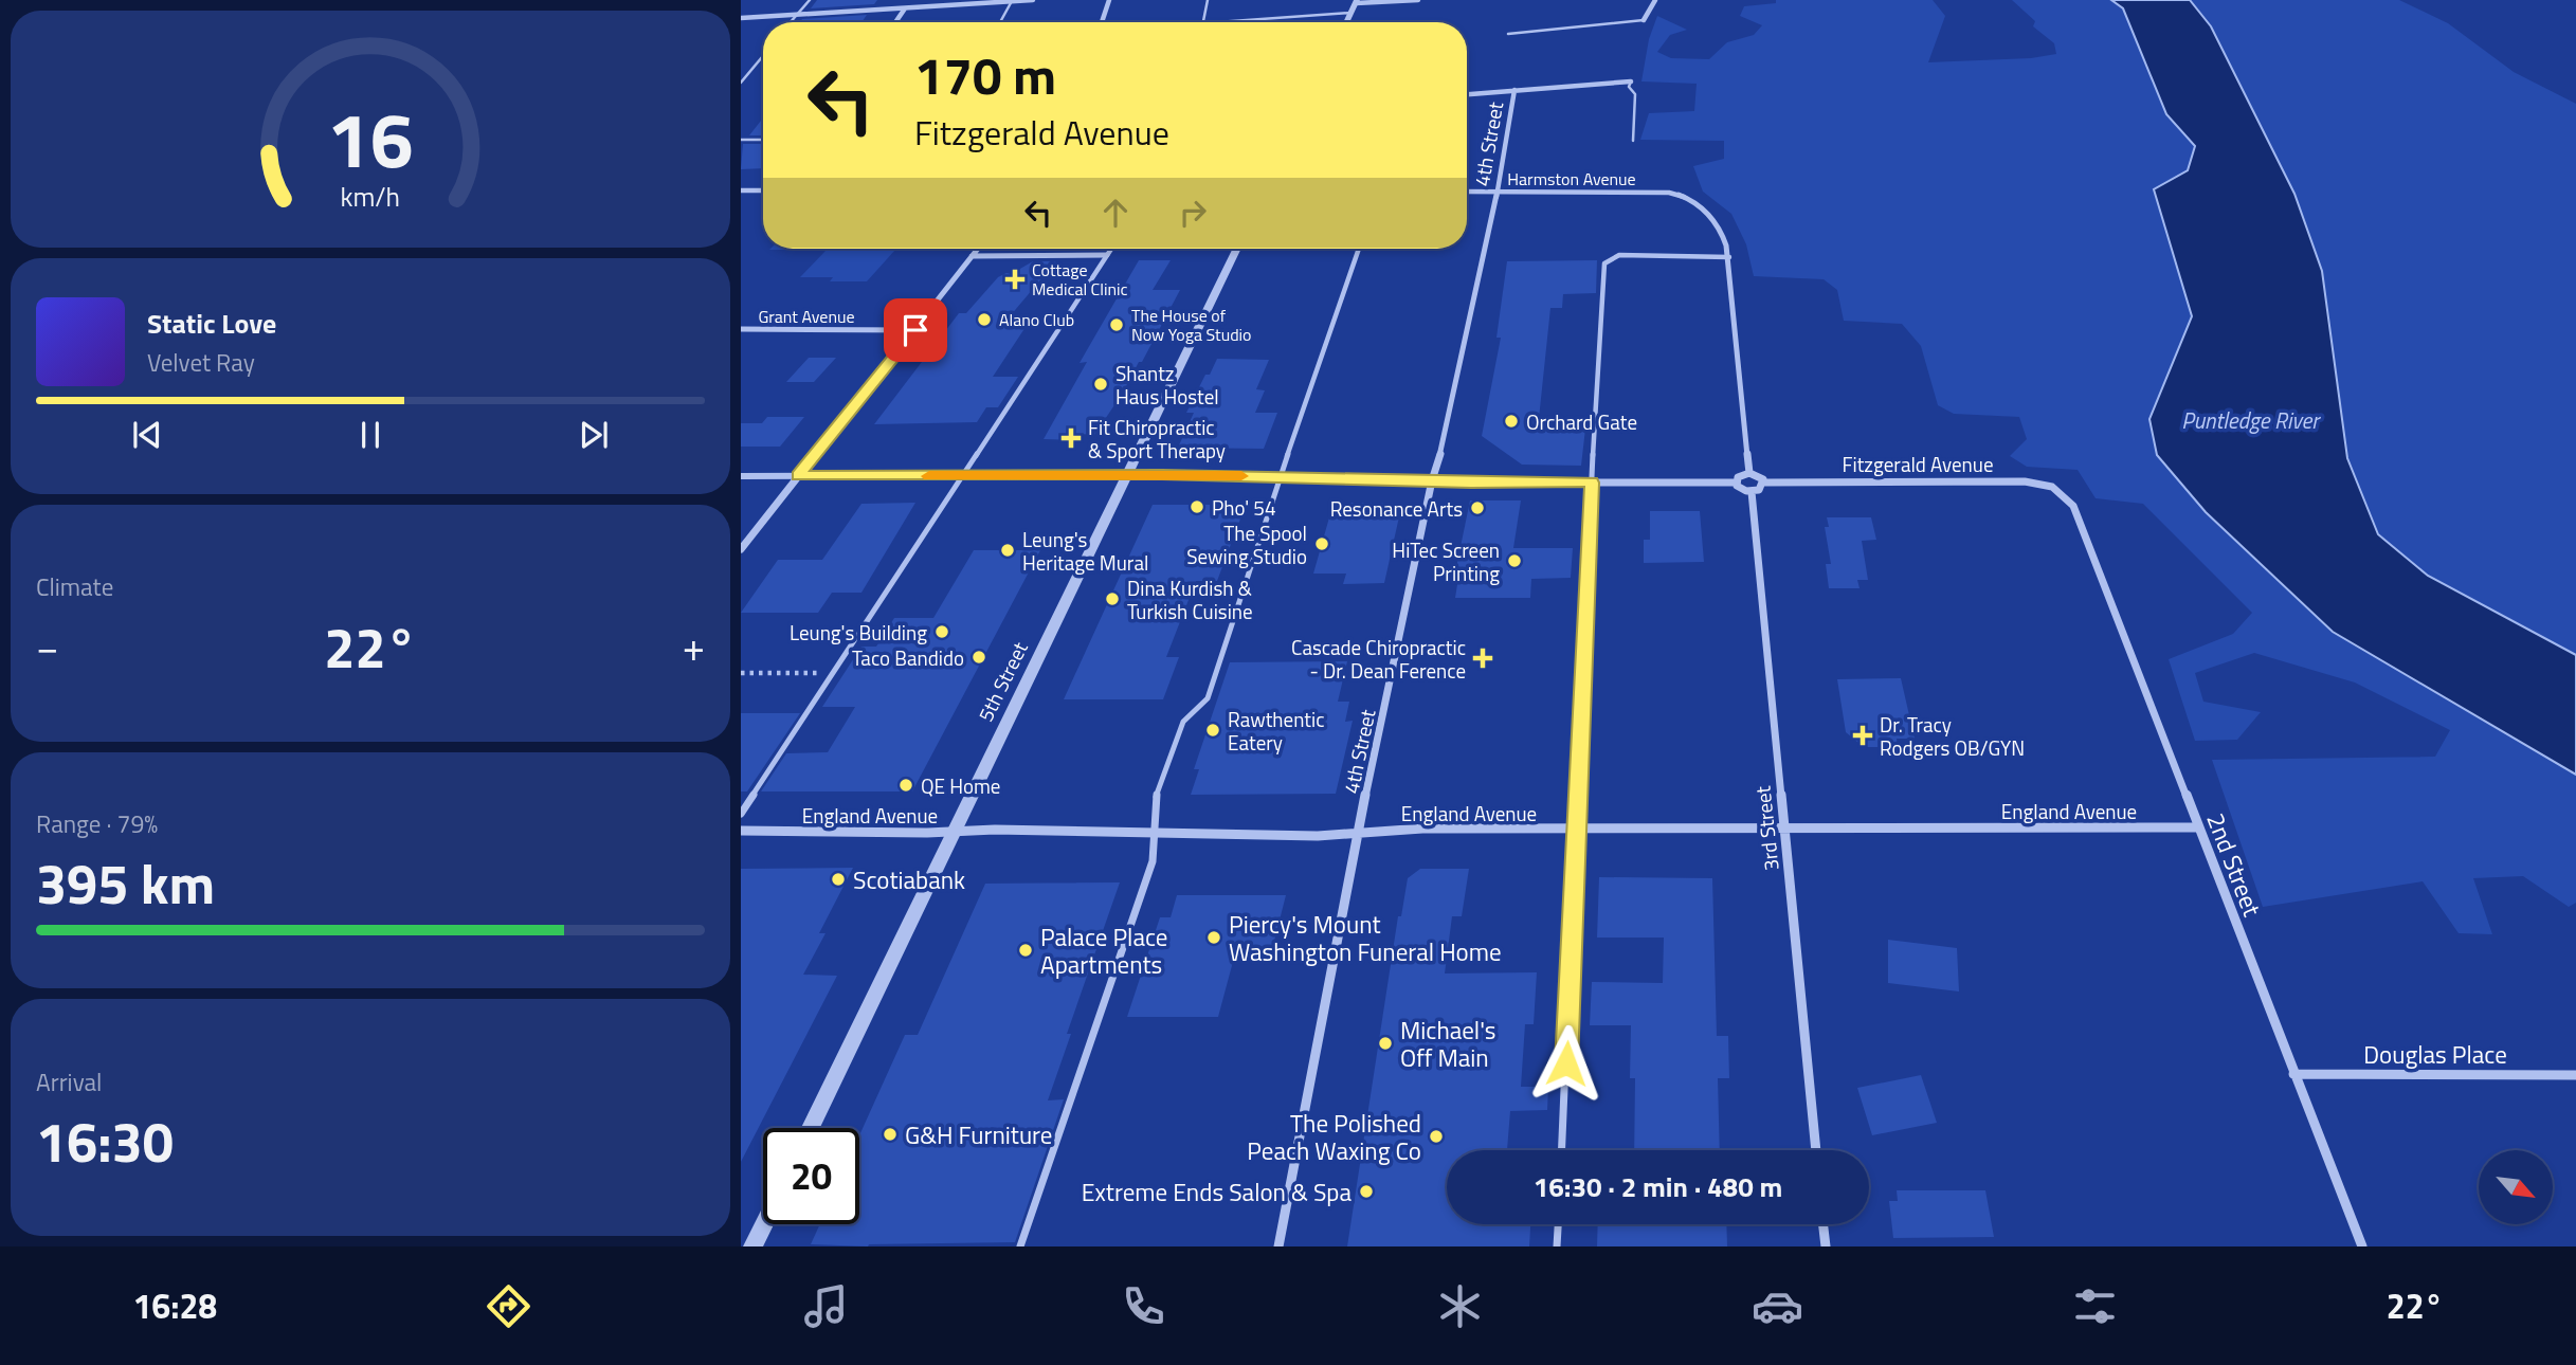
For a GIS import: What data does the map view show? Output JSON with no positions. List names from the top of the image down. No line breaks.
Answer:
{"streets":{"street":["4th Street","Harmston Avenue","Grant Avenue","Fitzgerald Avenue","5th Street","England Avenue","3rd Street","2nd Street","Douglas Place"]},"crossings":[["4th Street","Harmston Avenue"],["4th Street","England Avenue"],["Fitzgerald Avenue","3rd Street"],["Fitzgerald Avenue","2nd Street"],["5th Street","England Avenue"],["England Avenue","3rd Street"],["England Avenue","2nd Street"],["2nd Street","Douglas Place"]],"water":["Puntledge River"],"places":{"health":["Cottage Medical Clinic","Fit Chiropractic & Sport Therapy","Cascade Chiropractic - Dr. Dean Ference","Dr. Tracy Rodgers OB/GYN"],"other":["Alano Club","The House of Now Yoga Studio","Shantz Haus Hostel","Orchard Gate","Pho' 54","Resonance Arts","The Spool Sewing Studio","Leung's Heritage Mural","HiTec Screen Printing","Dina Kurdish & Turkish Cuisine","Leung's Building","Taco Bandido","Rawthentic Eatery","QE Home","Scotiabank","Piercy's Mount Washington Funeral Home","Palace Place Apartments","Michael's Off Main","G&H Furniture","The Polished Peach Waxing Co","Extreme Ends Salon & Spa"]},"north":"bottom right","page":{"turn":["170 m","Fitzgerald Avenue"],"song":["Static Love","Velvet Ray"],"tile":["Climate",["Range · 79%","395 km"],["Arrival","16:30"]],"heat":["−","22°","+"],"limit":"20","trip":"16:30 · 2 min · 480 m","tabs":["16:28","22°"],"gauge":["16","km/h"]}}
